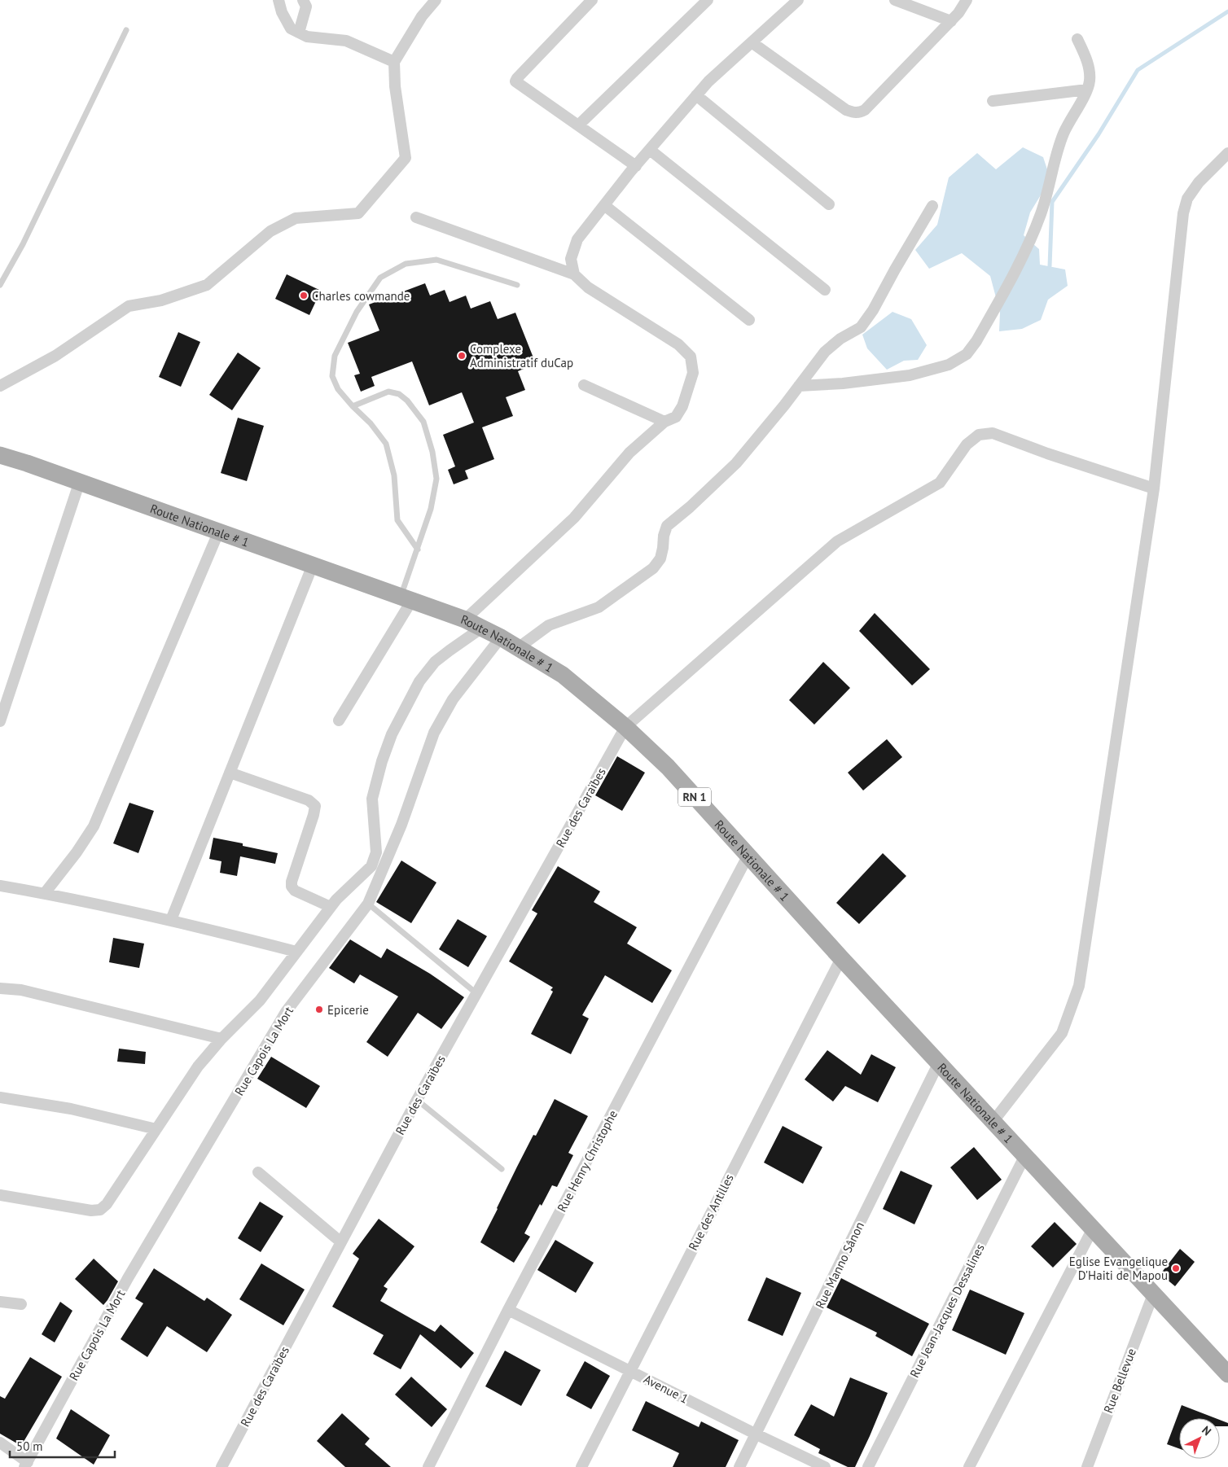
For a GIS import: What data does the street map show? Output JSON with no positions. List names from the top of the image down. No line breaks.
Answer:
{"streets":{"main road":["Route Nationale # 1","RN 1"],"street":["Rue des Caraïbes","Rue Capois La Mort","Rue Henry Christophe","Rue des Antilles","Rue Manno Sânon","Rue Jean-Jacques Dessalines","Rue Bellevue","Avenue 1"]},"crossings":[["Route Nationale # 1","Rue des Caraïbes"],["Route Nationale # 1","Rue Capois La Mort"],["Route Nationale # 1","Rue Henry Christophe"],["Route Nationale # 1","Rue des Antilles"],["Route Nationale # 1","Rue Manno Sânon"],["Route Nationale # 1","Rue Jean-Jacques Dessalines"],["Route Nationale # 1","Rue Bellevue"],["Rue Henry Christophe","Avenue 1"],["Rue des Antilles","Avenue 1"],["Rue Manno Sânon","Avenue 1"]],"places":["Charles cowmande","Complexe Administratif duCap","Epicerie","Eglise Evangelique D'Haiti de Mapou"],"scale_bar":"50 m","north":"top right"}
